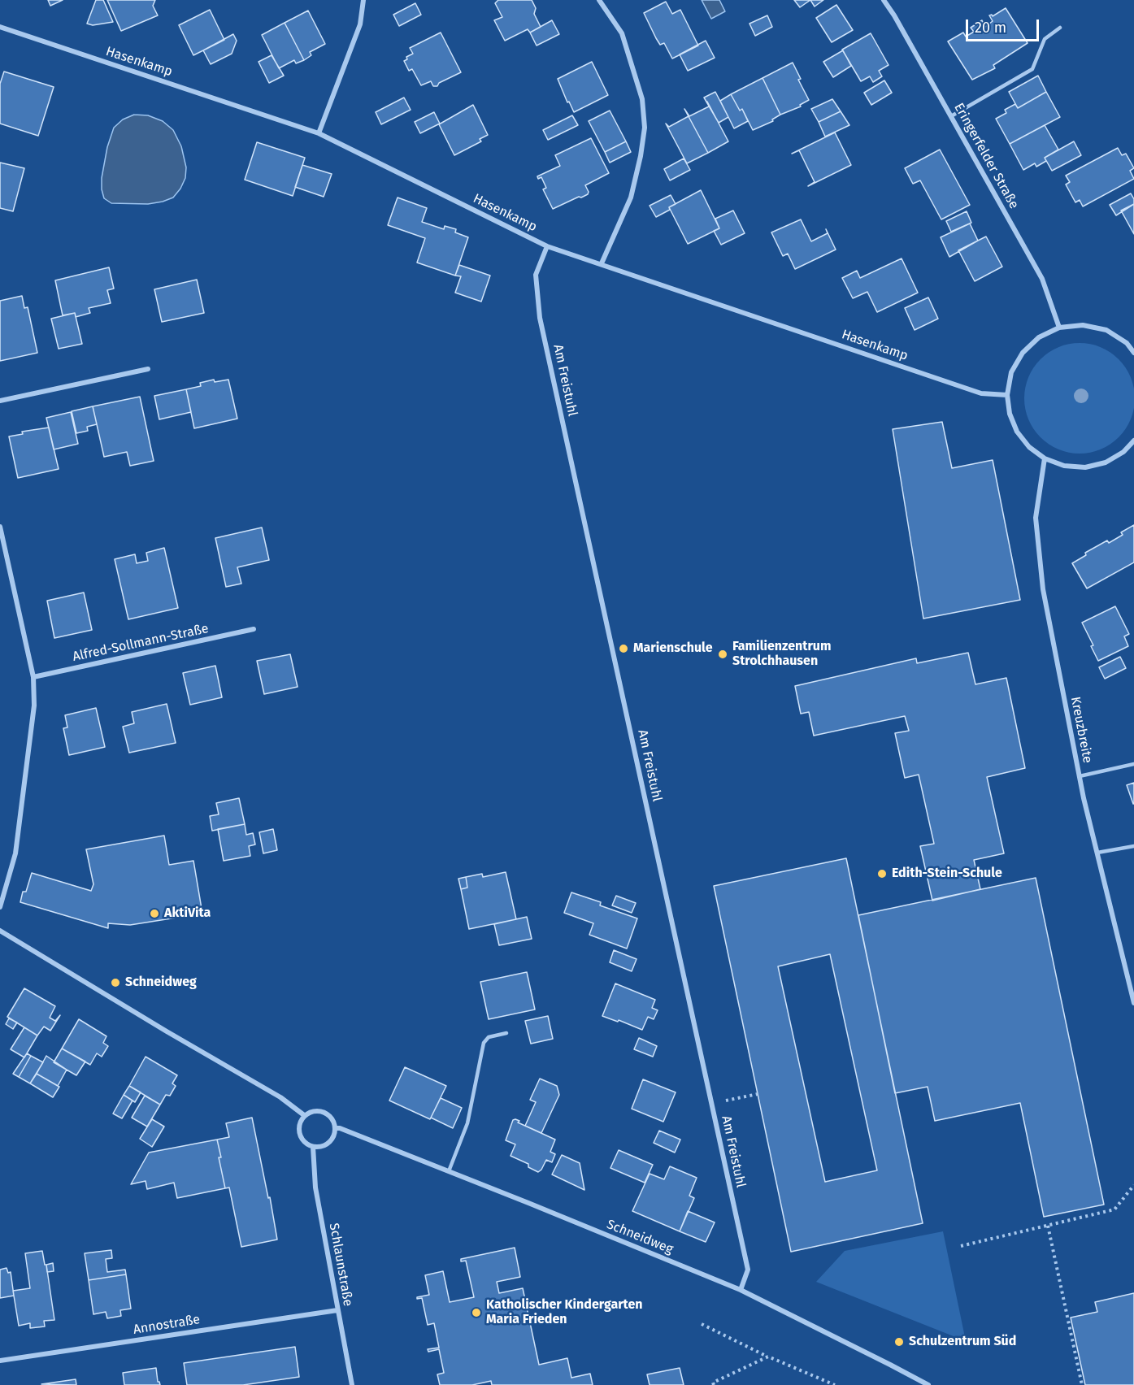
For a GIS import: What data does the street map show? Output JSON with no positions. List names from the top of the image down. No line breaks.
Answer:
{"streets":{"street":["Hasenkamp","Eringerfelder Straße","Am Freistuhl","Alfred-Sollmann-Straße","Kreuzbreite","Schneidweg","Schlaunstraße","Annostraße"]},"crossings":[["Hasenkamp","Am Freistuhl"],["Am Freistuhl","Schneidweg"],["Schneidweg","Schlaunstraße"],["Schlaunstraße","Annostraße"]],"places":["Marienschule","Familienzentrum Strolchhausen","Edith-Stein-Schule","AktiVita","Schneidweg","Katholischer Kindergarten Maria Frieden","Schulzentrum Süd"],"scale_bar":"20 m"}
